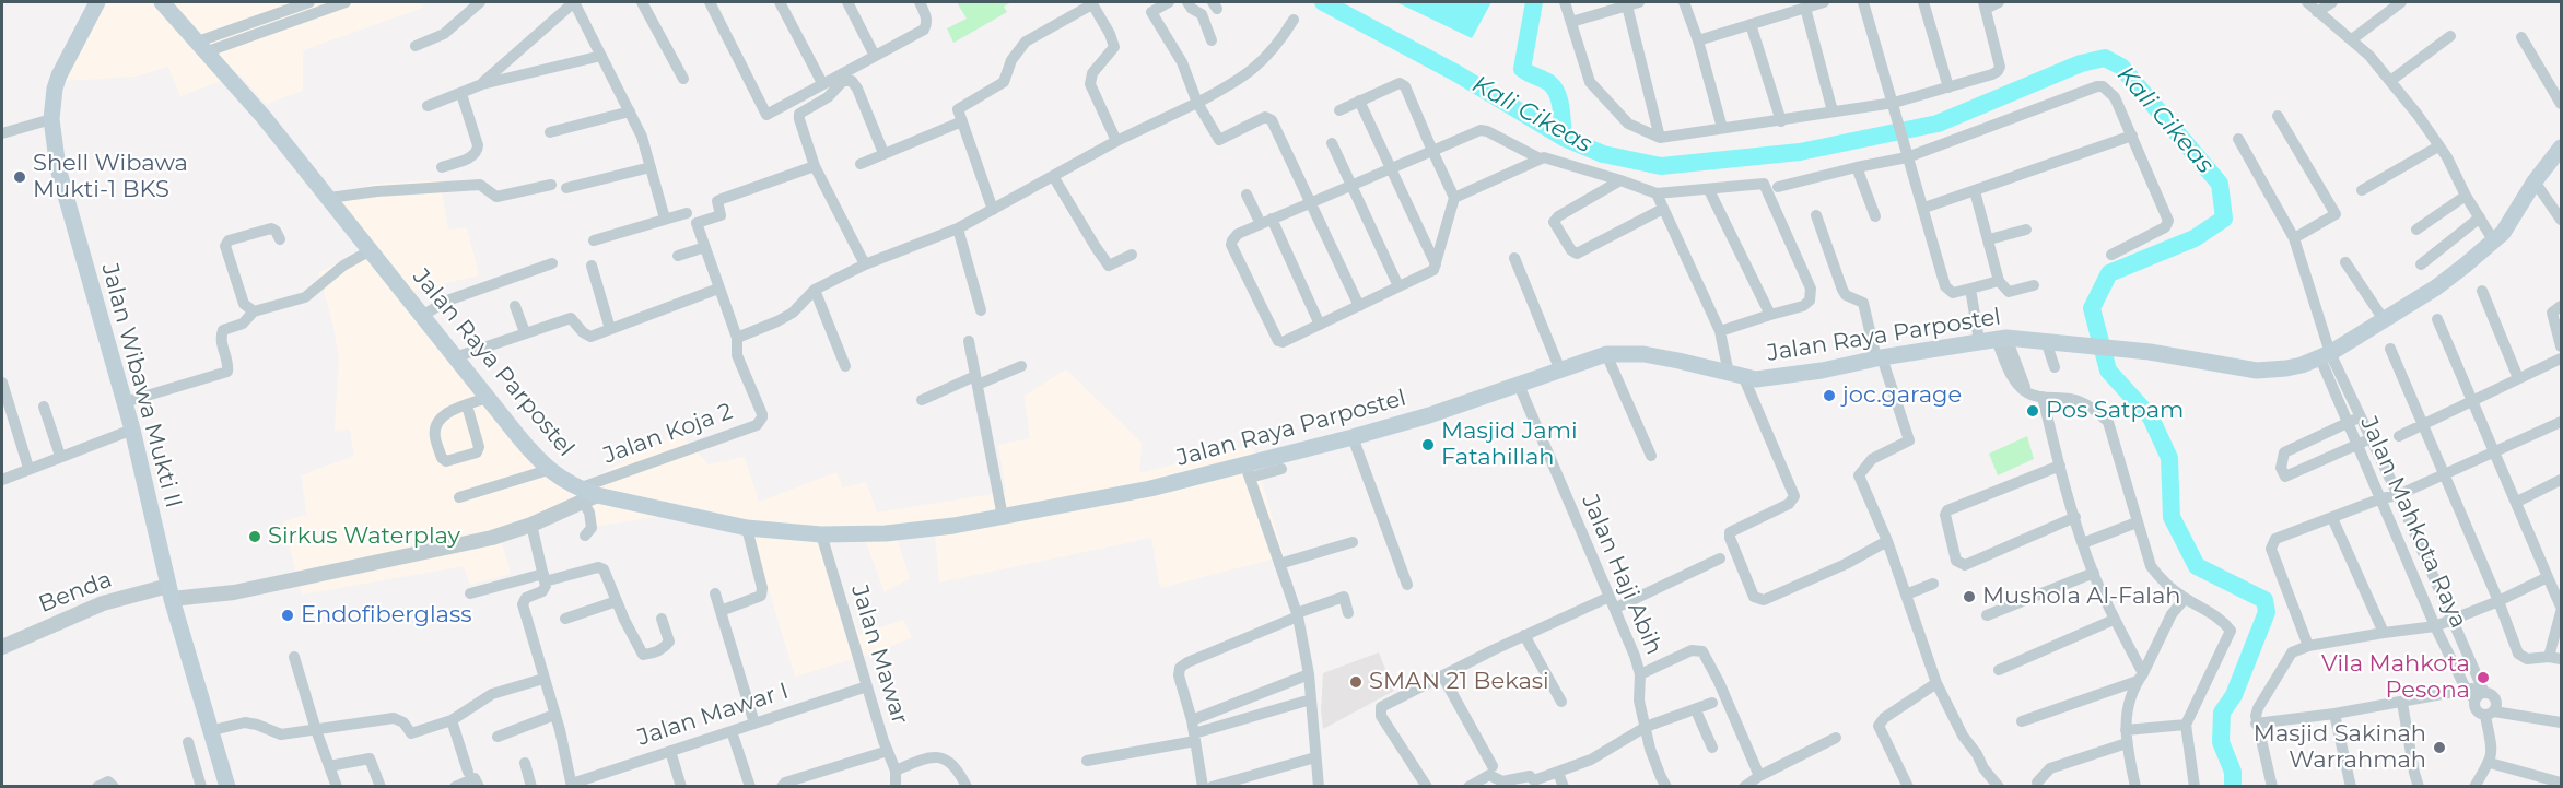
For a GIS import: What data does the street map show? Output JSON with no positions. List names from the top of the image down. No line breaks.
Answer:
{"streets":{"main road":["Jalan Raya Parpostel","Jalan Wibawa Mukti II"],"street":["Jalan Koja 2","Jalan Mahkota Raya","Jalan Haji Abih","Benda","Jalan Mawar","Jalan Mawar I"]},"crossings":[["Jalan Raya Parpostel","Jalan Koja 2"],["Jalan Raya Parpostel","Jalan Mahkota Raya"],["Jalan Raya Parpostel","Jalan Haji Abih"],["Jalan Raya Parpostel","Benda"],["Jalan Raya Parpostel","Jalan Mawar"],["Jalan Wibawa Mukti II","Benda"],["Jalan Koja 2","Benda"],["Jalan Mawar","Jalan Mawar I"]],"water":["Kali Cikeas"],"places":["Shell Wibawa Mukti-1 BKS","joc.garage","Pos Satpam","Masjid Jami Fatahillah","Sirkus Waterplay","Mushola Al-Falah","Endofiberglass","Vila Mahkota Pesona","SMAN 21 Bekasi","Masjid Sakinah Warrahmah"]}
